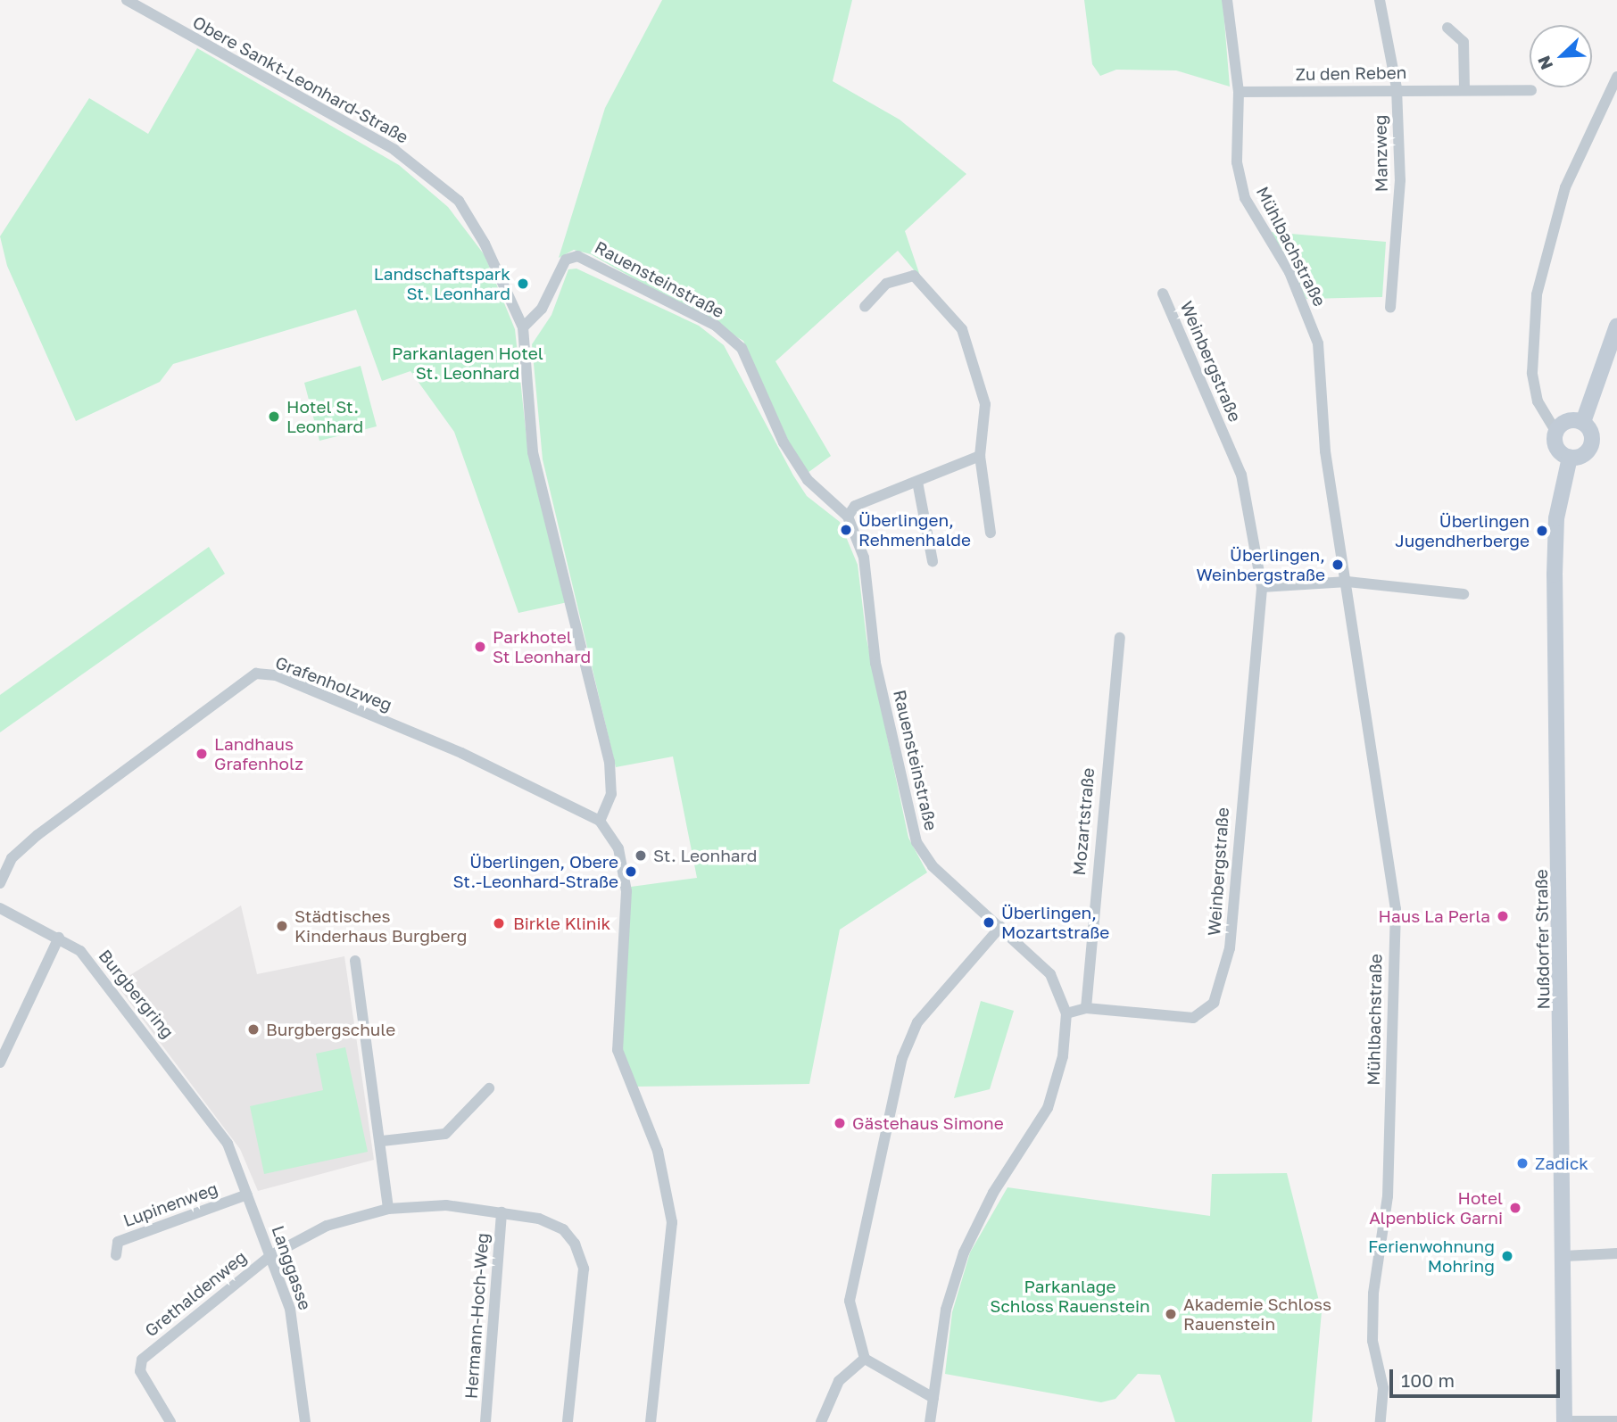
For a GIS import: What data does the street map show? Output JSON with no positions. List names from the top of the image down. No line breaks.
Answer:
{"streets":{"street":["Zu den Reben","Obere Sankt-Leonhard-Straße","Manzweg","Mühlbachstraße","Rauensteinstraße","Weinbergstraße","Grafenholzweg","Mozartstraße","Nußdorfer Straße","Burgbergring","Lupinenweg","Langgasse","Grethaldenweg","Hermann-Hoch-Weg"]},"crossings":[["Zu den Reben","Manzweg"],["Zu den Reben","Mühlbachstraße"],["Obere Sankt-Leonhard-Straße","Rauensteinstraße"],["Obere Sankt-Leonhard-Straße","Grafenholzweg"],["Rauensteinstraße","Weinbergstraße"],["Weinbergstraße","Mozartstraße"],["Burgbergring","Langgasse"],["Lupinenweg","Langgasse"],["Langgasse","Grethaldenweg"],["Grethaldenweg","Hermann-Hoch-Weg"]],"parks":["Parkanlagen Hotel St. Leonhard","Parkanlage Schloss Rauenstein"],"places":["Landschaftspark St. Leonhard","Hotel St. Leonhard","Überlingen, Rehmenhalde","Überlingen Jugendherberge","Überlingen, Weinbergstraße","Parkhotel St Leonhard","Landhaus Grafenholz","St. Leonhard","Überlingen, Obere St.-Leonhard-Straße","Haus La Perla","Überlingen, Mozartstraße","Birkle Klinik","Städtisches Kinderhaus Burgberg","Burgbergschule","Gästehaus Simone","Zadick","Hotel Alpenblick Garni","Ferienwohnung Mohring","Akademie Schloss Rauenstein"],"scale_bar":"100 m","north":"bottom left"}
